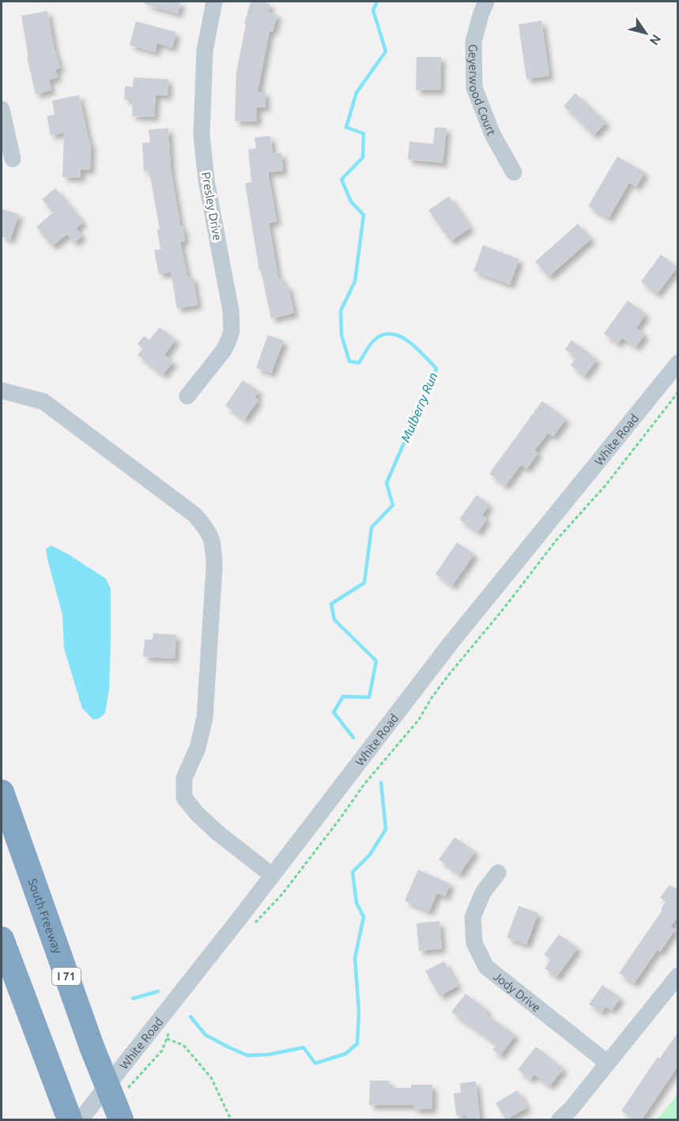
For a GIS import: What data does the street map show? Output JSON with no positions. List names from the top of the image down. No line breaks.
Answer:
{"streets":{"highway":["South Freeway","I 71"],"street":["Geyerwood Court","Presley Drive","White Road","Jody Drive"]},"water":["Mulberry Run"],"north":"bottom right"}
